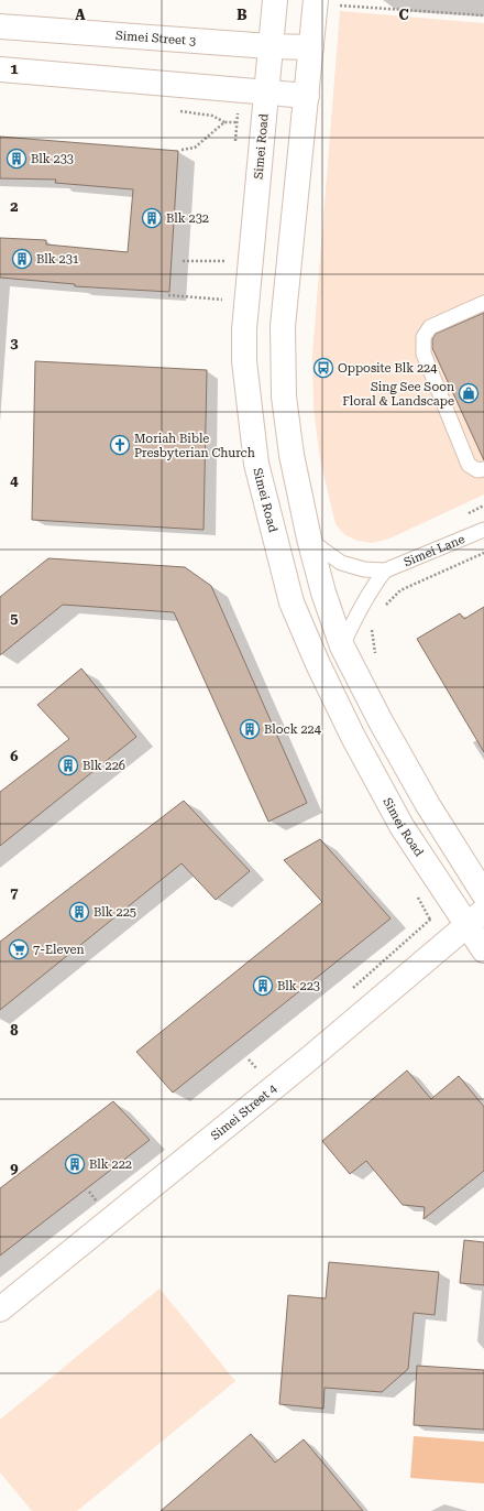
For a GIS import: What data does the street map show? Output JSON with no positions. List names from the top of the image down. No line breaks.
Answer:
{"streets":{"main road":["Simei Street 3","Simei Road","Simei Street 4"],"lane":["Simei Lane"]},"crossings":[["Simei Street 3","Simei Road"],["Simei Road","Simei Street 4"]],"places":{"building":["Blk 233","Blk 232","Blk 231","Block 224","Blk 226","Blk 225","Blk 223","Blk 222"],"bus stop":["Opposite Blk 224"],"shop":["Sing See Soon Floral & Landscape"],"church":["Moriah Bible Presbyterian Church"],"supermarket":["7-Eleven"]},"grid":{"columns":["A","B","C"],"rows":["1","2","3","4","5","6","7","8","9"]}}
